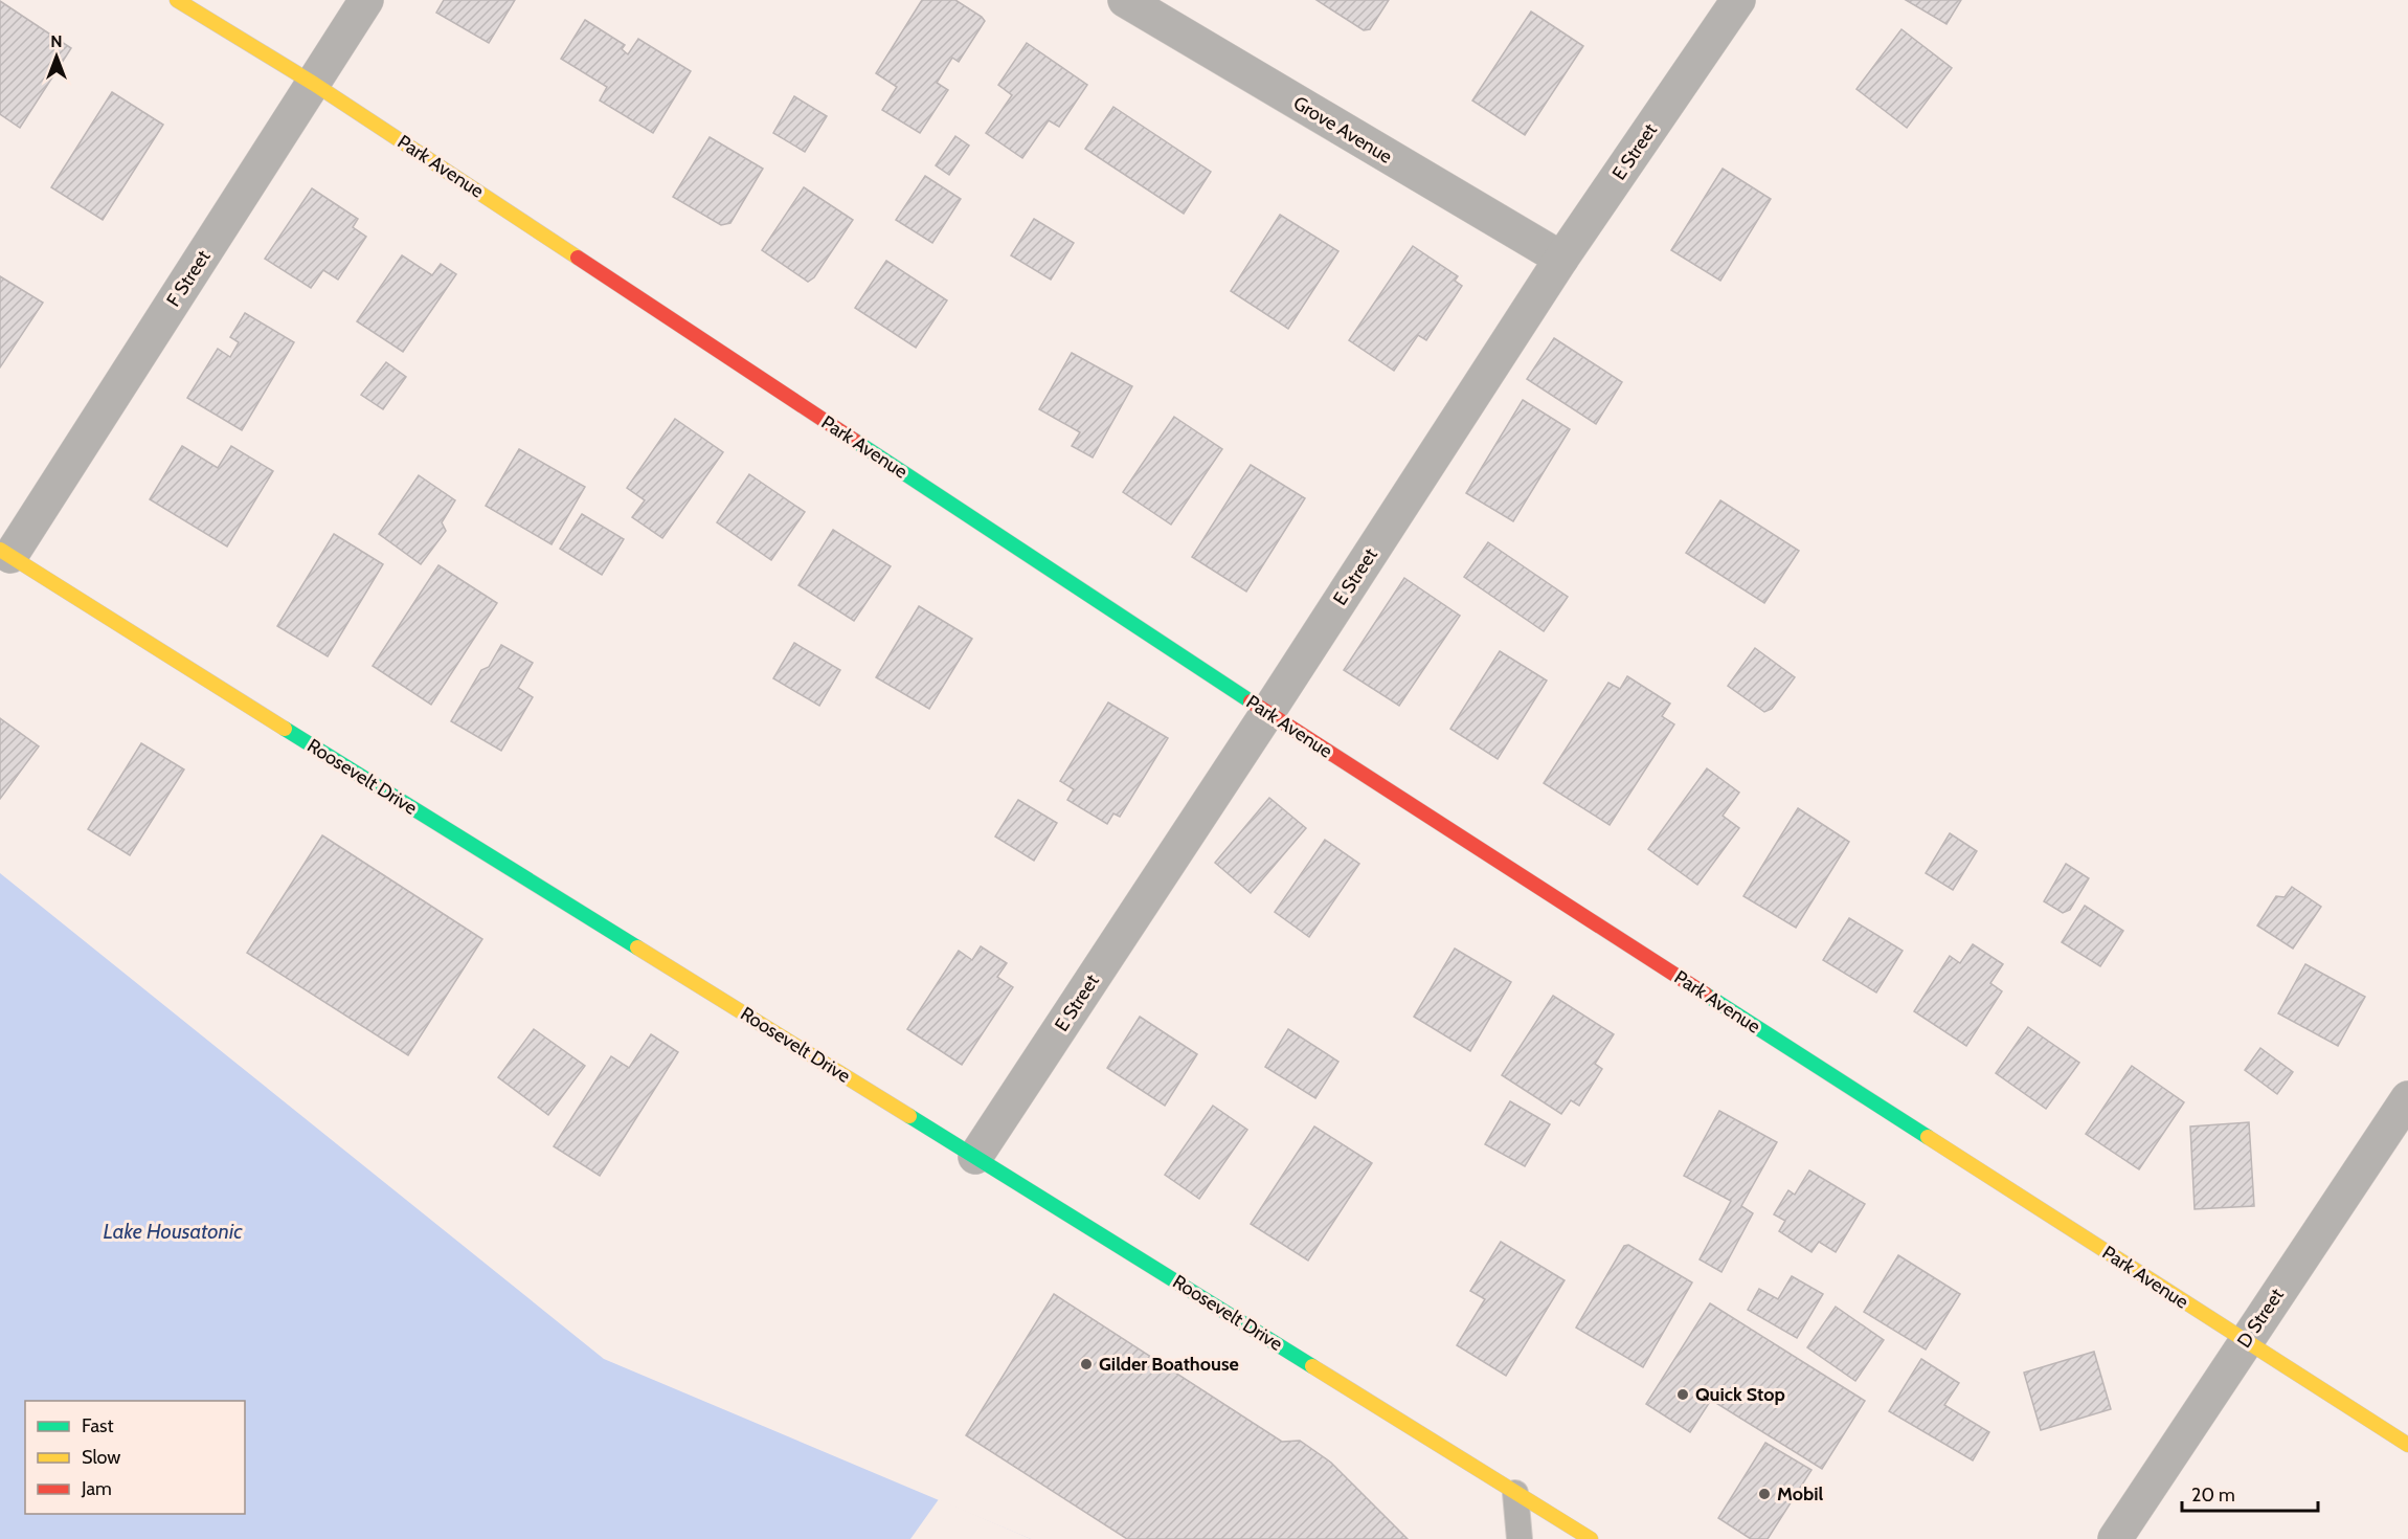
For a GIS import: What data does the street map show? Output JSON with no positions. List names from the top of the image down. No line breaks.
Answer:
{"streets":{"street":["Grove Avenue","E Street","Park Avenue","F Street","Roosevelt Drive","D Street"]},"crossings":[["Grove Avenue","E Street"],["E Street","Park Avenue"],["E Street","Roosevelt Drive"],["Park Avenue","F Street"],["Park Avenue","D Street"],["F Street","Roosevelt Drive"]],"water":["Lake Housatonic"],"places":["Gilder Boathouse","Quick Stop","Mobil"],"legend":["Fast","Slow","Jam"],"scale_bar":"20 m","north":"top"}
